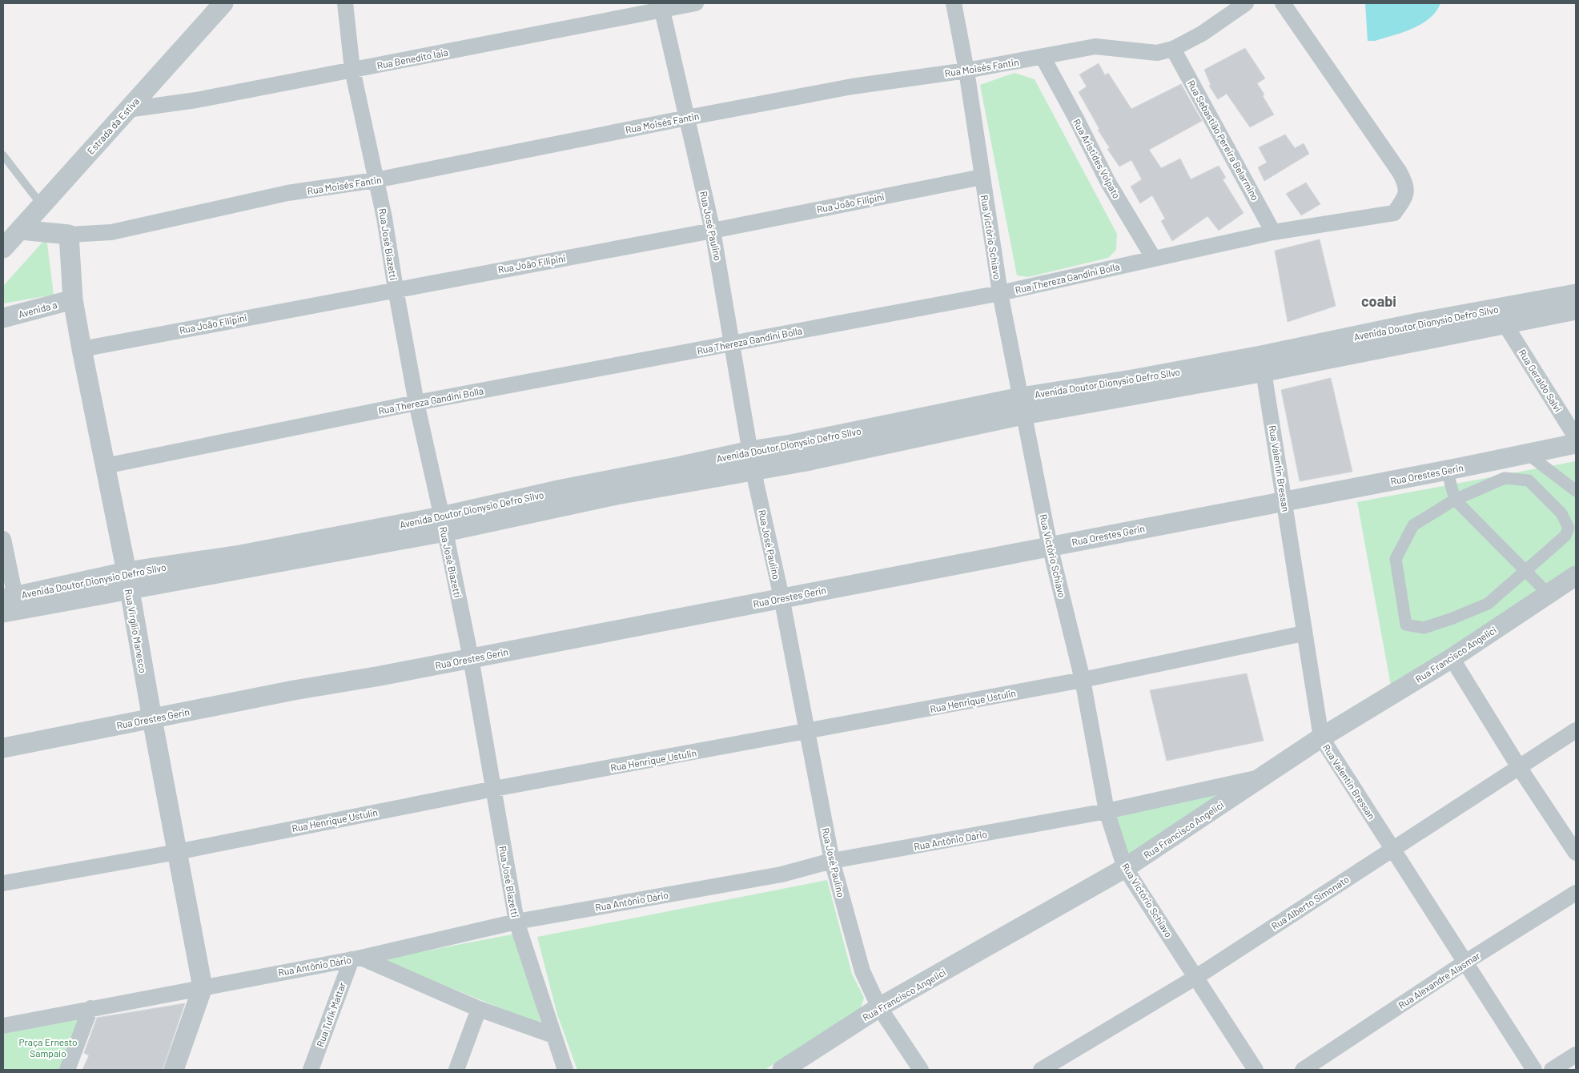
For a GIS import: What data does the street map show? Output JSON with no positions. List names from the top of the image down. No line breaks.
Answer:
{"streets":{"street":["Rua Benedito Iaia","Rua Moisés Fantin","Estrada da Estiva","Rua Sebastião Pereira Belarmino","Rua Aristides Volpato","Rua João Filipini","Rua José Paulino","Rua Victório Schiavo","Rua José Biazetti","Rua Thereza Gandini Bolla","Avenida a","Avenida Doutor Dionysio Defro Silvo","Rua Geraldo Salvi","Rua Valentin Bressan","Rua Orestes Gerin","Rua Virgílio Manesco","Rua Francisco Angelici","Rua Henrique Ustulin","Rua Antônio Dário","Rua Alberto Simonato","Rua Alexandre Alasmar","Rua Tufik Mattar"]},"crossings":[["Rua Benedito Iaia","Estrada da Estiva"],["Rua Benedito Iaia","Rua José Paulino"],["Rua Benedito Iaia","Rua José Biazetti"],["Rua Moisés Fantin","Rua Sebastião Pereira Belarmino"],["Rua Moisés Fantin","Rua Aristides Volpato"],["Rua Moisés Fantin","Rua José Paulino"],["Rua Moisés Fantin","Rua Victório Schiavo"],["Rua Moisés Fantin","Rua José Biazetti"],["Rua Moisés Fantin","Rua Virgílio Manesco"],["Rua Sebastião Pereira Belarmino","Rua Thereza Gandini Bolla"],["Rua Aristides Volpato","Rua Thereza Gandini Bolla"],["Rua João Filipini","Rua José Paulino"],["Rua João Filipini","Rua Victório Schiavo"],["Rua João Filipini","Rua José Biazetti"],["Rua João Filipini","Rua Virgílio Manesco"],["Rua José Paulino","Rua Thereza Gandini Bolla"],["Rua José Paulino","Avenida Doutor Dionysio Defro Silvo"],["Rua José Paulino","Rua Orestes Gerin"],["Rua José Paulino","Rua Francisco Angelici"],["Rua José Paulino","Rua Henrique Ustulin"],["Rua José Paulino","Rua Antônio Dário"],["Rua Victório Schiavo","Rua Thereza Gandini Bolla"],["Rua Victório Schiavo","Avenida Doutor Dionysio Defro Silvo"],["Rua Victório Schiavo","Rua Orestes Gerin"],["Rua Victório Schiavo","Rua Francisco Angelici"],["Rua Victório Schiavo","Rua Henrique Ustulin"],["Rua Victório Schiavo","Rua Antônio Dário"],["Rua Victório Schiavo","Rua Alberto Simonato"],["Rua José Biazetti","Rua Thereza Gandini Bolla"],["Rua José Biazetti","Avenida Doutor Dionysio Defro Silvo"],["Rua José Biazetti","Rua Orestes Gerin"],["Rua José Biazetti","Rua Henrique Ustulin"],["Rua José Biazetti","Rua Antônio Dário"],["Rua Thereza Gandini Bolla","Rua Virgílio Manesco"],["Avenida a","Rua Virgílio Manesco"],["Avenida Doutor Dionysio Defro Silvo","Rua Geraldo Salvi"],["Avenida Doutor Dionysio Defro Silvo","Rua Valentin Bressan"],["Avenida Doutor Dionysio Defro Silvo","Rua Virgílio Manesco"],["Rua Geraldo Salvi","Rua Orestes Gerin"],["Rua Valentin Bressan","Rua Orestes Gerin"],["Rua Valentin Bressan","Rua Francisco Angelici"],["Rua Valentin Bressan","Rua Henrique Ustulin"],["Rua Valentin Bressan","Rua Alberto Simonato"],["Rua Valentin Bressan","Rua Alexandre Alasmar"],["Rua Orestes Gerin","Rua Virgílio Manesco"],["Rua Virgílio Manesco","Rua Henrique Ustulin"],["Rua Virgílio Manesco","Rua Antônio Dário"],["Rua Francisco Angelici","Rua Antônio Dário"],["Rua Antônio Dário","Rua Tufik Mattar"]],"districts":["coabi"],"parks":["Praça Ernesto Sampaio"]}
